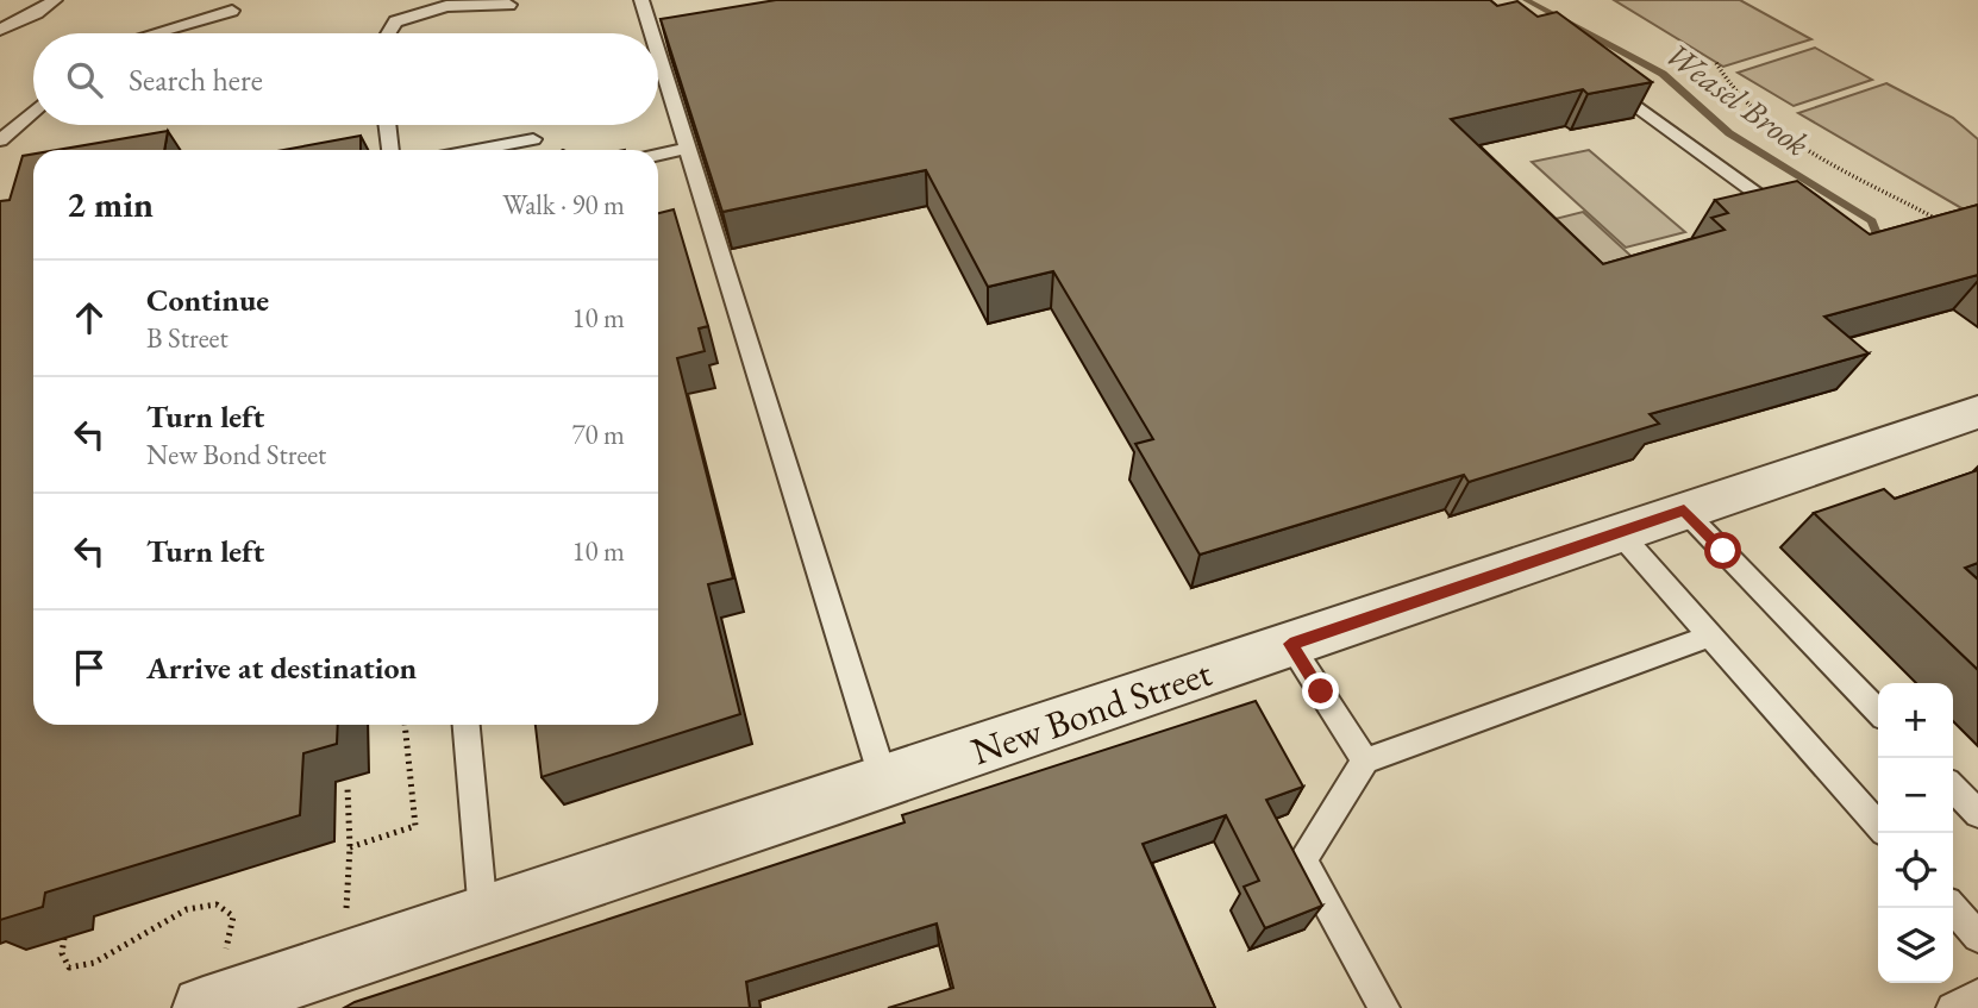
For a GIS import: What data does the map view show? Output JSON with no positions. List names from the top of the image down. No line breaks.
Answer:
{"streets":{"street":["New Bond Street"]},"water":["Weasel Brook"],"page":{"search":"Search here","heading":["2 min","Walk · 90 m"],"list":[["Continue","B Street","10 m"],["Turn left","New Bond Street","70 m"],["Turn left","10 m"],"Arrive at destination"],"map_buttons":["+","−"]}}
